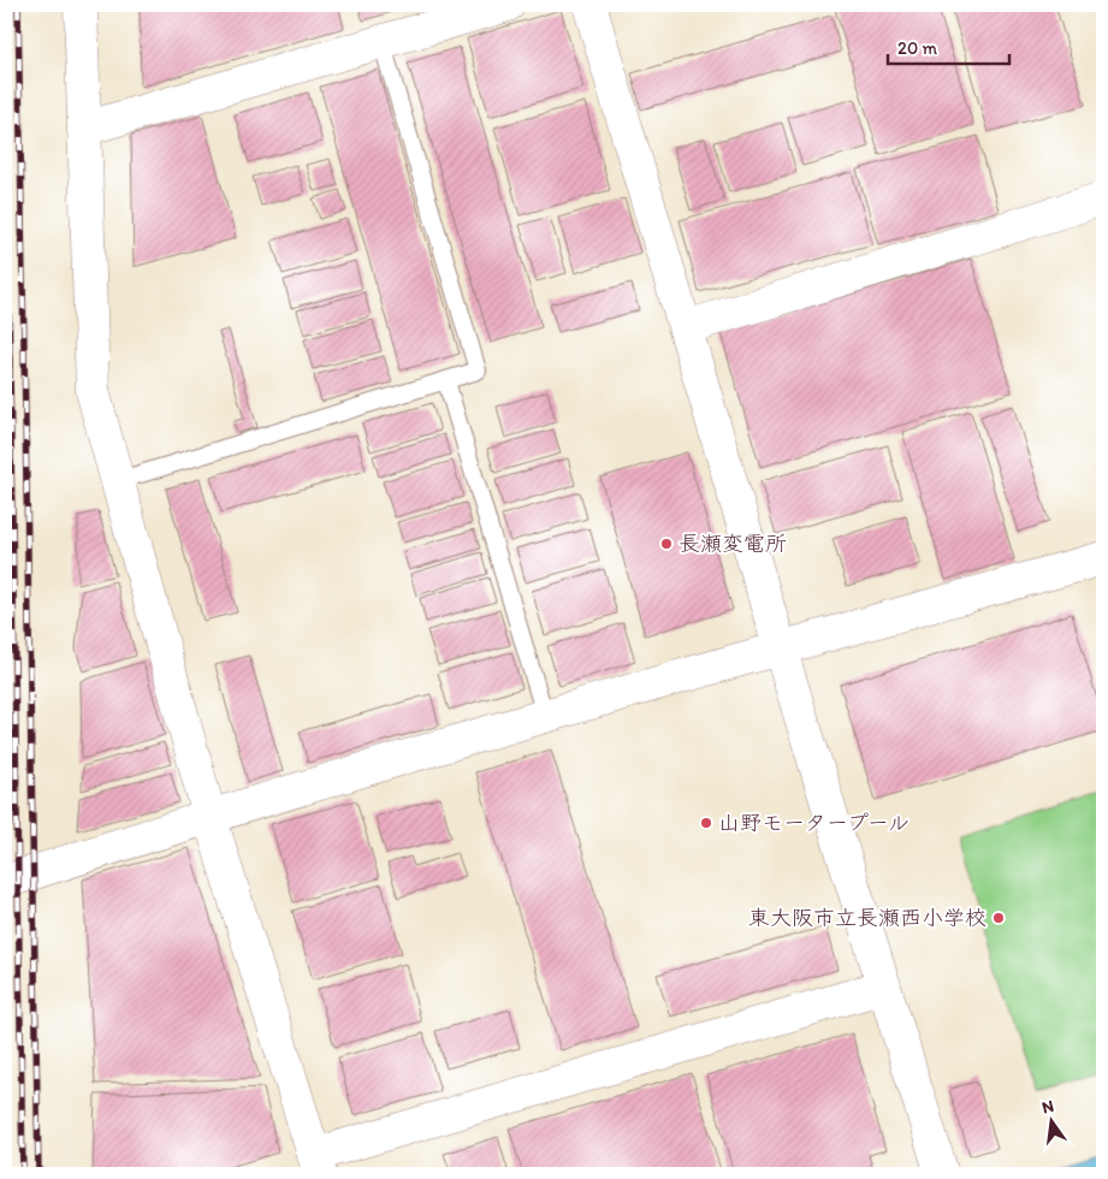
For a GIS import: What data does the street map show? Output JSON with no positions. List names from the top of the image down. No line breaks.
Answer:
{"places":["長瀬変電所","山野モータープール","東大阪市立長瀬西小学校"],"scale_bar":"20 m","north":"top"}
